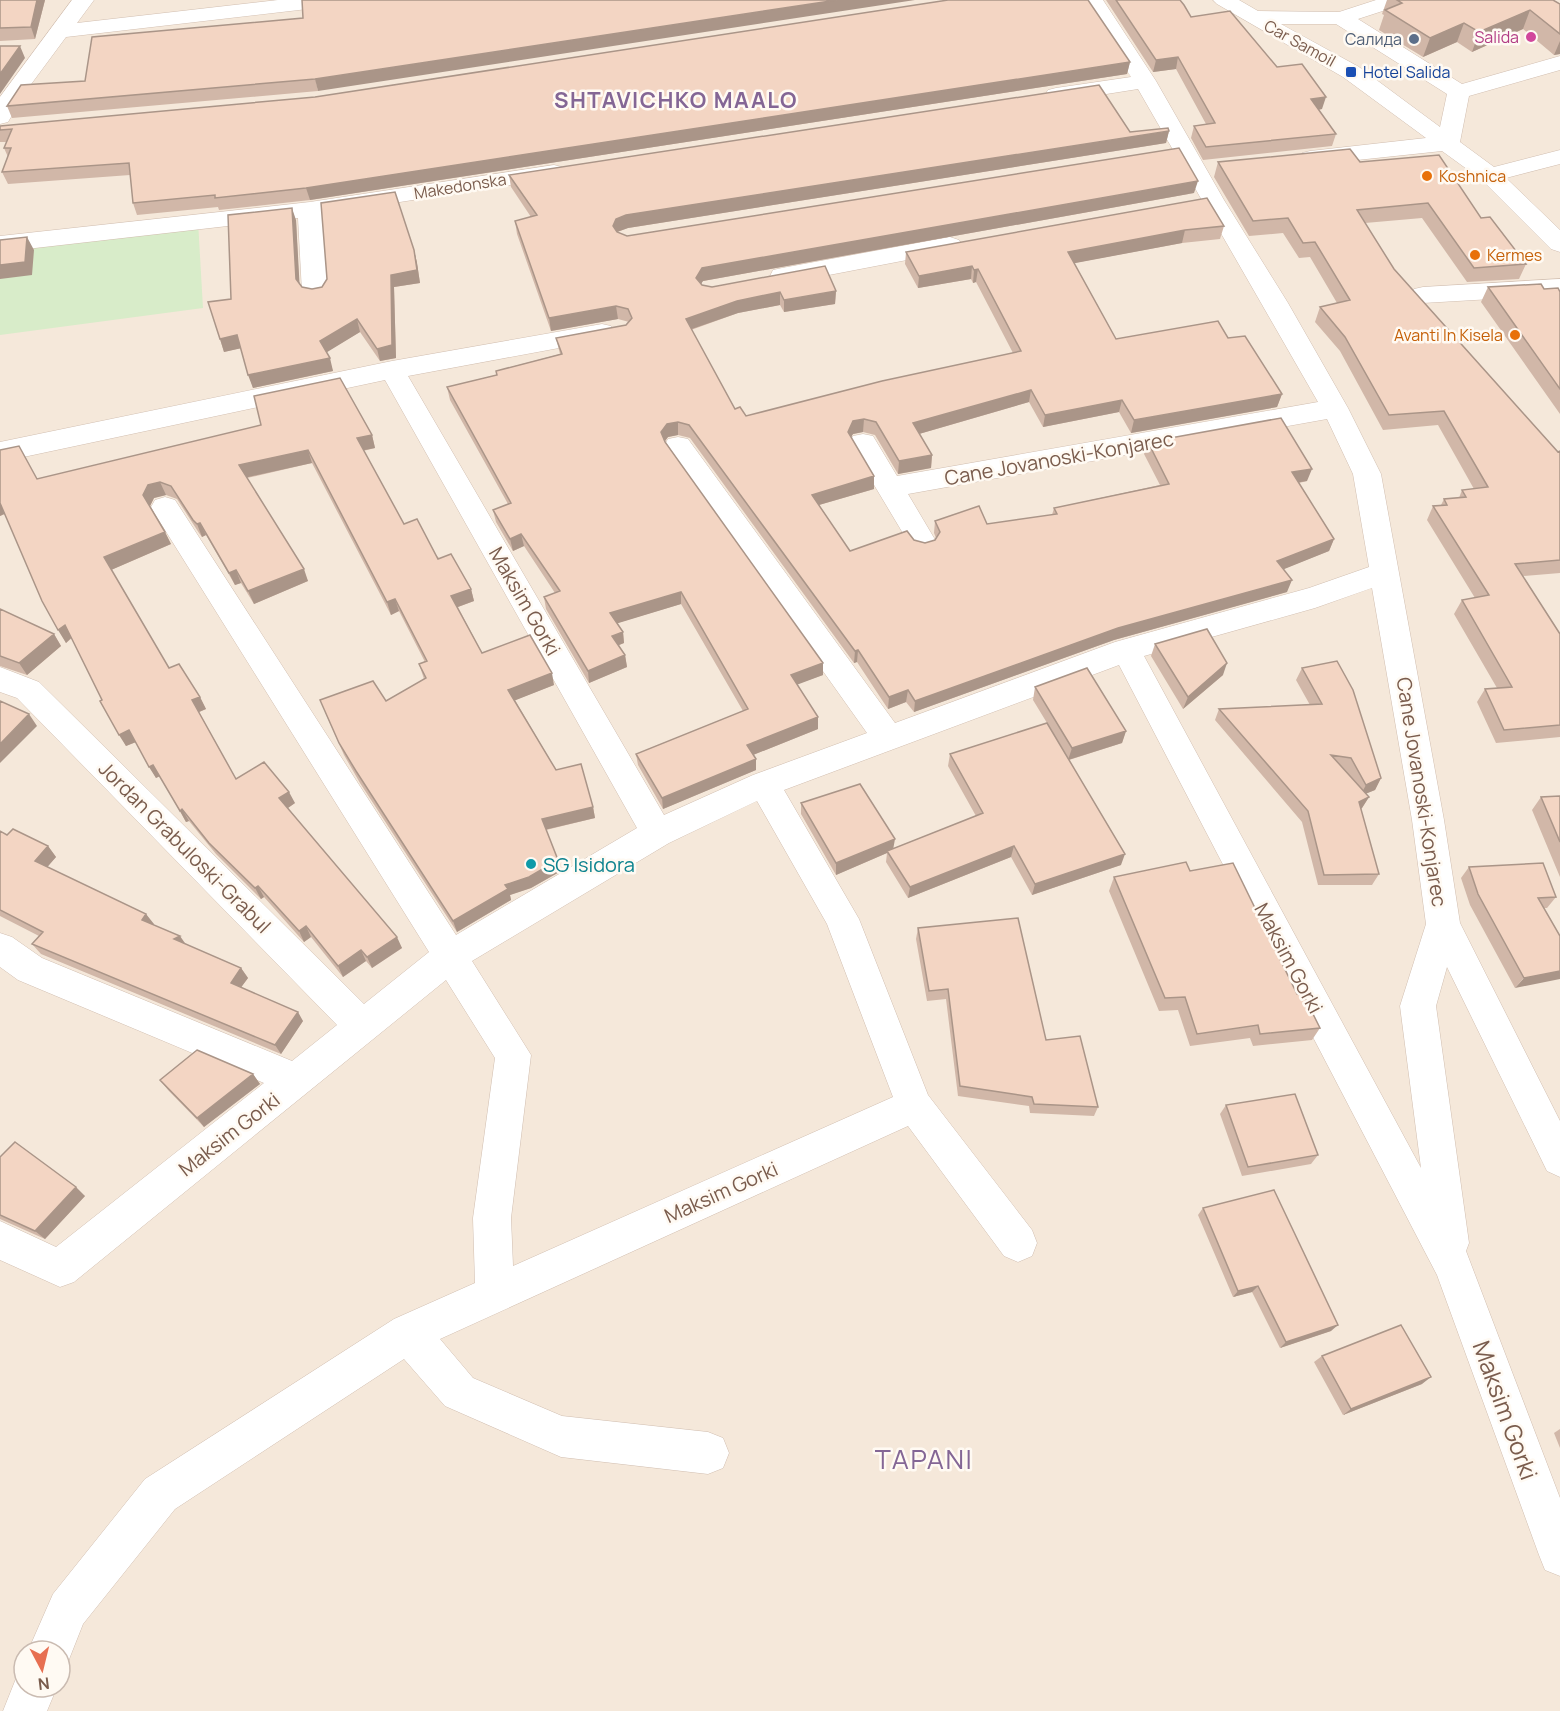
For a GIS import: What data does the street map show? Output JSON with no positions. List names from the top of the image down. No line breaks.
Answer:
{"streets":{"street":["Car Samoil","Makedonska","Cane Jovanoski-Konjarec","Maksim Gorki","Jordan Grabuloski-Grabul"]},"crossings":[["Cane Jovanoski-Konjarec","Maksim Gorki"],["Maksim Gorki","Jordan Grabuloski-Grabul"]],"districts":["SHTAVICHKO MAALO","TAPANI"],"places":{"other":["Salida","Салида","Koshnica","Kermes","Avanti In Kisela","SG Isidora"],"transit":["Hotel Salida"]},"north":"bottom"}
